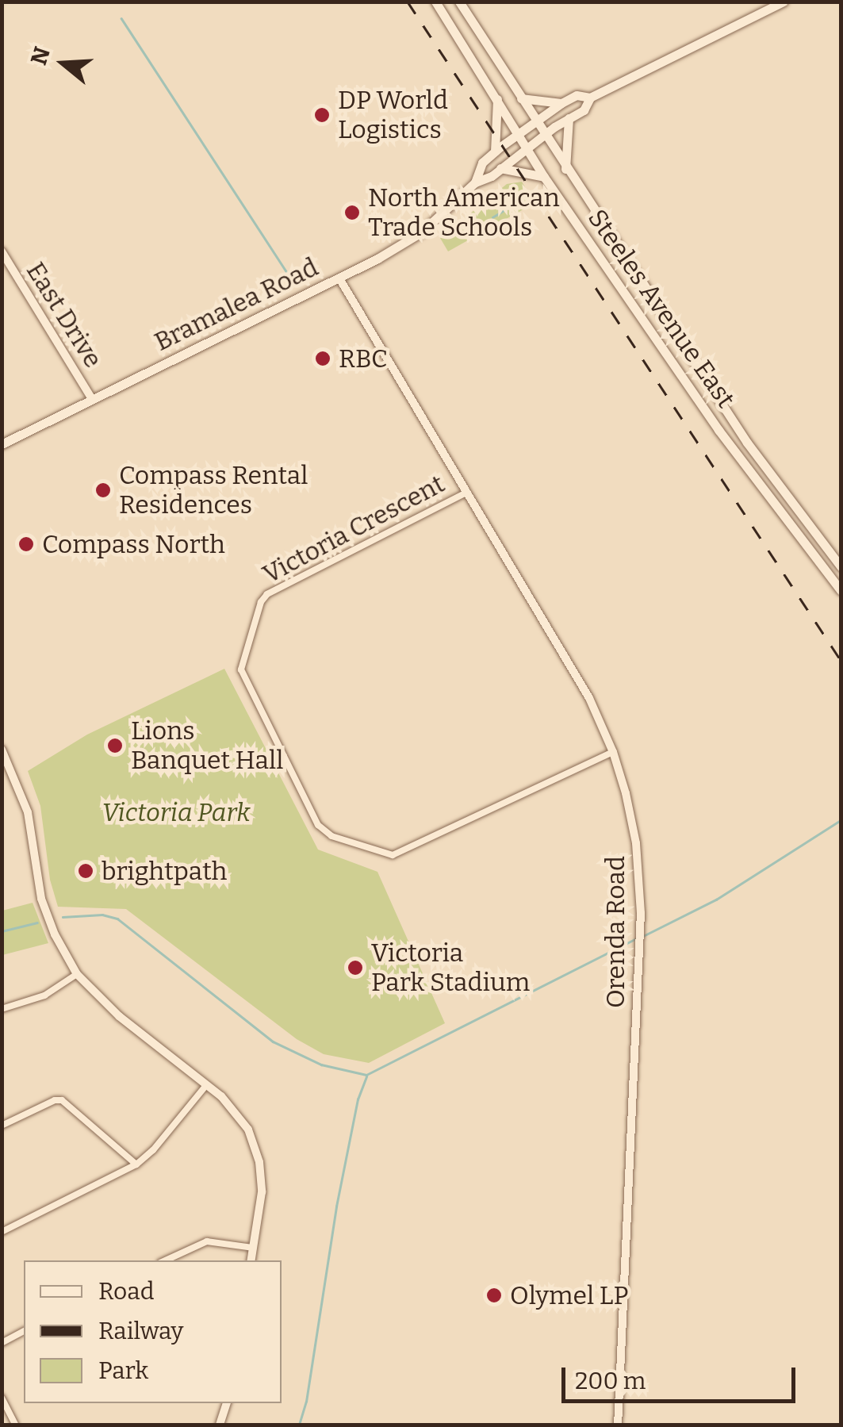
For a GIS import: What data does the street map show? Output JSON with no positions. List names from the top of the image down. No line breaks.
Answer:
{"streets":{"main road":["Bramalea Road","Steeles Avenue East"],"street":["East Drive","Victoria Crescent","Orenda Road"]},"crossings":[["Bramalea Road","Steeles Avenue East"],["Bramalea Road","East Drive"],["Bramalea Road","Orenda Road"],["Victoria Crescent","Orenda Road"]],"parks":["Victoria Park"],"places":["DP World Logistics","North American Trade Schools","RBC","Compass Rental Residences","Compass North","Lions Banquet Hall","brightpath","Victoria Park Stadium","Olymel LP"],"legend":["Road","Railway","Park"],"scale_bar":"200 m","north":"left"}
